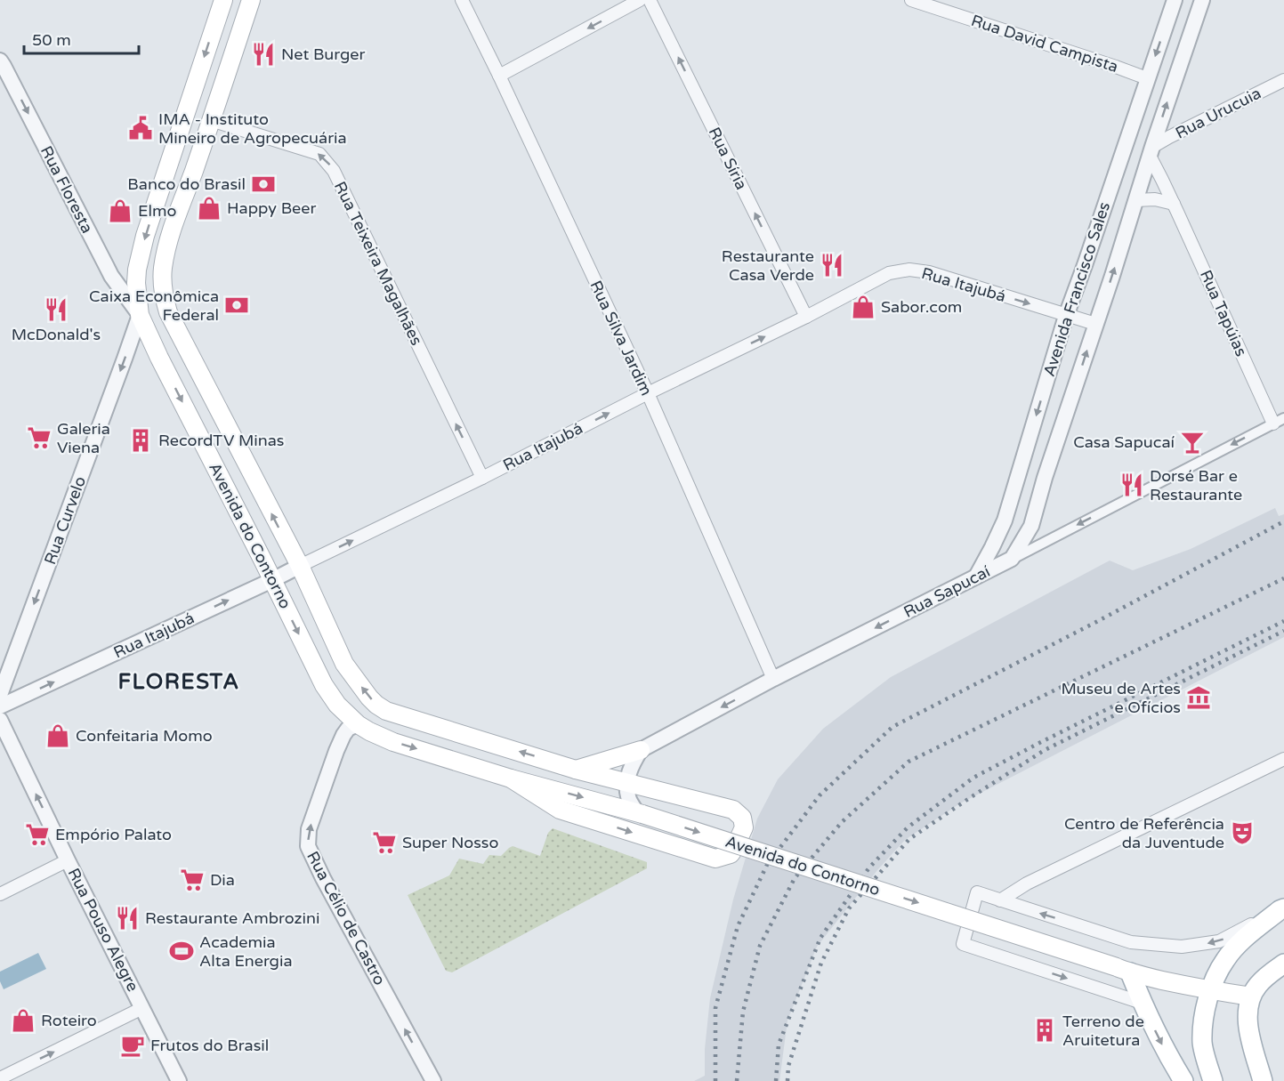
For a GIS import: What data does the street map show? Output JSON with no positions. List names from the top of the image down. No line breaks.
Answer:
{"streets":{"main road":["Avenida do Contorno"],"street":["Rua David Campista","Rua Urucuia","Rua Síria","Rua Floresta","Rua Teixeira Magalhães","Rua Itajubá","Avenida Francisco Sales","Rua Tapúias","Rua Silva Jardim","Rua Curvelo","Rua Sapucaí","Rua Célio de Castro","Rua Pouso Alegre"]},"crossings":[["Rua David Campista","Avenida Francisco Sales"],["Rua Urucuia","Avenida Francisco Sales"],["Rua Urucuia","Rua Tapúias"],["Rua Síria","Rua Itajubá"],["Rua Floresta","Rua Curvelo"],["Rua Floresta","Avenida do Contorno"],["Rua Teixeira Magalhães","Rua Itajubá"],["Rua Teixeira Magalhães","Avenida do Contorno"],["Rua Itajubá","Avenida Francisco Sales"],["Rua Itajubá","Rua Silva Jardim"],["Rua Itajubá","Avenida do Contorno"],["Avenida Francisco Sales","Rua Tapúias"],["Avenida Francisco Sales","Rua Sapucaí"],["Rua Tapúias","Rua Sapucaí"],["Rua Silva Jardim","Rua Sapucaí"],["Rua Curvelo","Avenida do Contorno"],["Avenida do Contorno","Rua Célio de Castro"]],"one_way":["Rua Síria","Rua Floresta","Rua Teixeira Magalhães","Rua Itajubá","Rua Curvelo","Rua Sapucaí","Rua Célio de Castro","Rua Pouso Alegre"],"districts":["FLORESTA"],"places":{"restaurant":["Net Burger","Restaurante Casa Verde","McDonald's","Dorsé Bar e Restaurante","Restaurante Ambrozini"],"public building":["IMA - Instituto Mineiro de Agropecuária"],"bank":["Banco do Brasil","Caixa Econômica Federal"],"shop":["Happy Beer","Elmo","Sabor.com","Confeitaria Momo","Roteiro"],"supermarket":["Galeria Viena","Empório Palato","Super Nosso","Dia"],"building":["RecordTV Minas","Terreno de Aruitetura"],"bar":["Casa Sapucaí"],"museum":["Museu de Artes e Ofícios"],"theatre":["Centro de Referência da Juventude"],"sports":["Academia Alta Energia"],"cafe":["Frutos do Brasil"]},"scale_bar":"50 m"}
